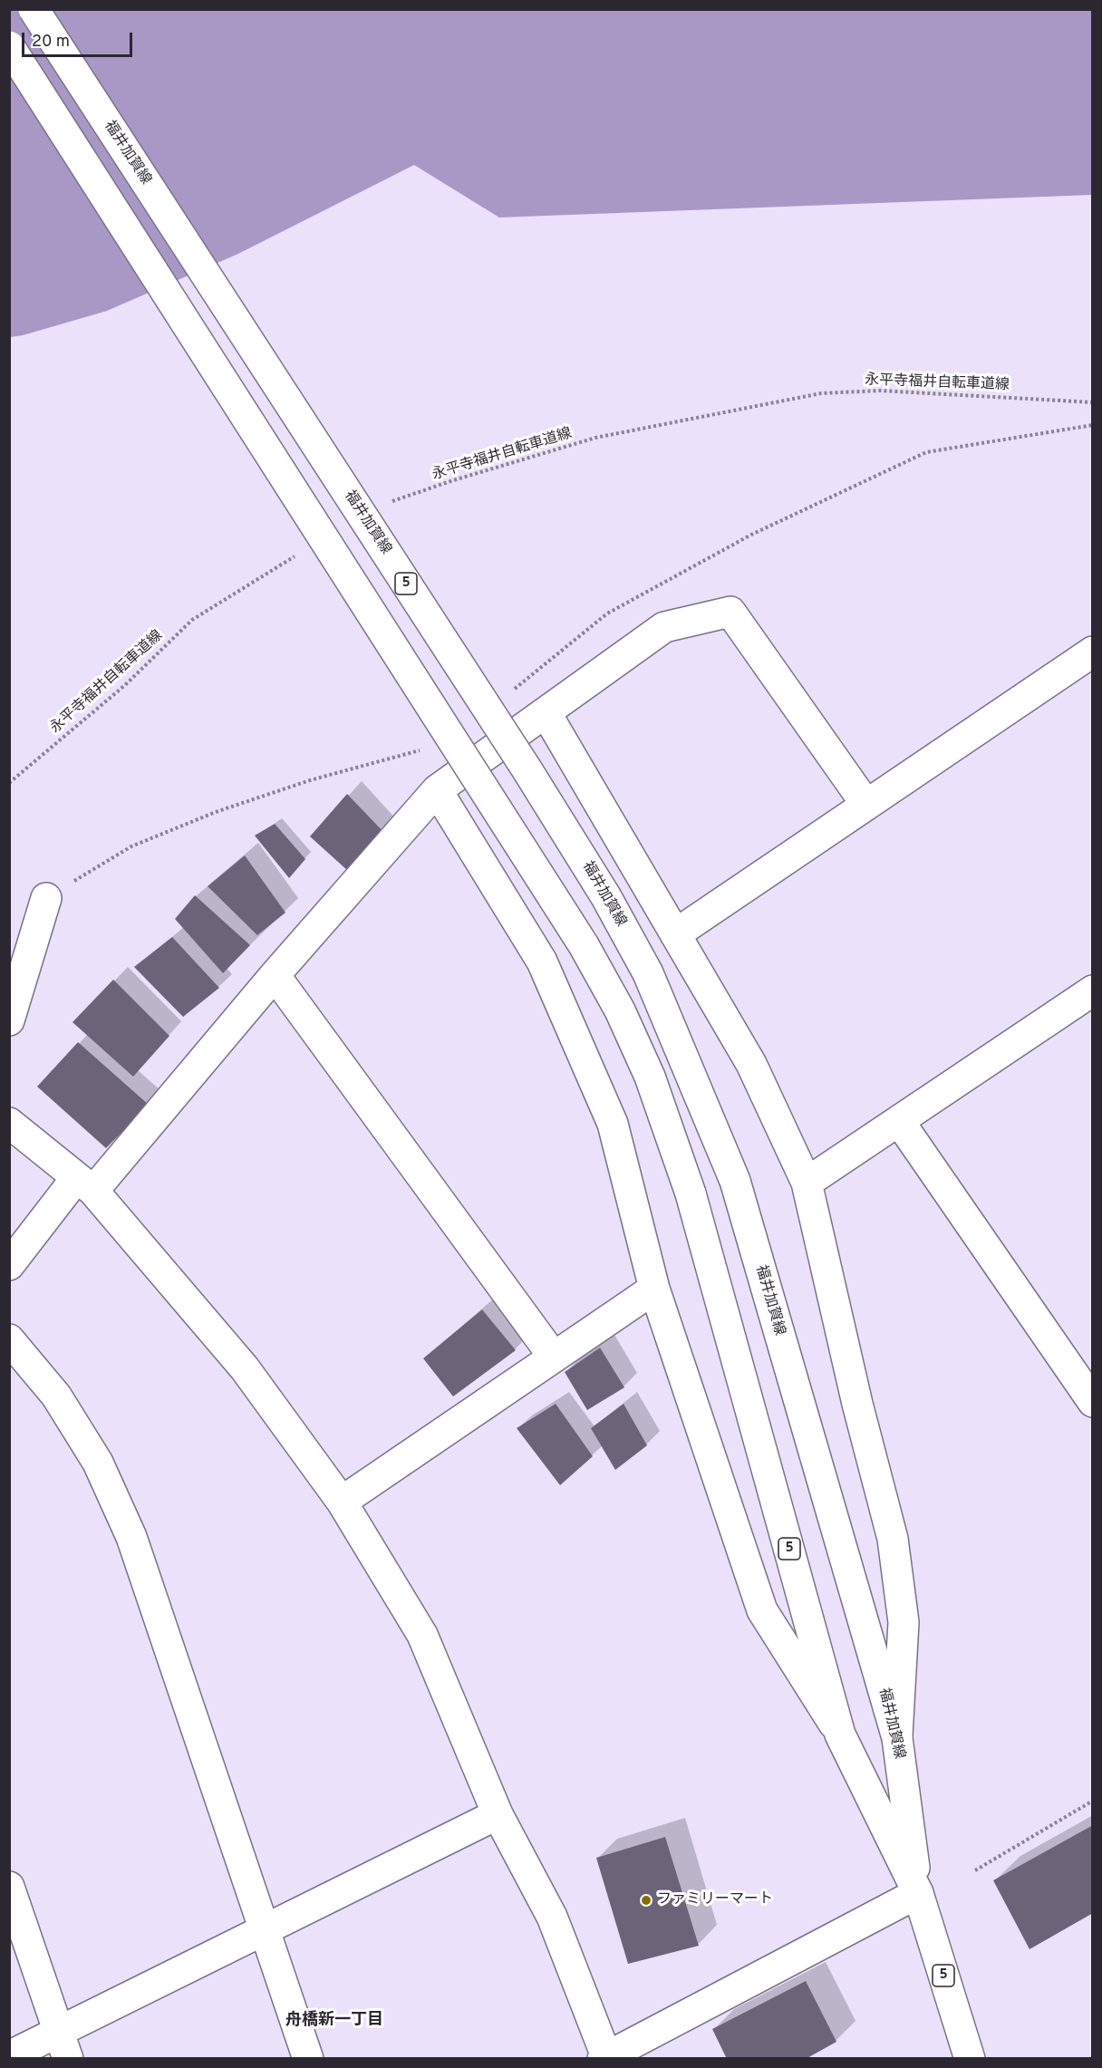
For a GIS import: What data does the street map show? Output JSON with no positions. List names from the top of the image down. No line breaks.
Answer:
{"streets":{"street":["福井加賀線","5"],"path":["永平寺福井自転車道線"]},"districts":["舟橋新一丁目"],"places":["ファミリーマート"],"scale_bar":"20 m"}
